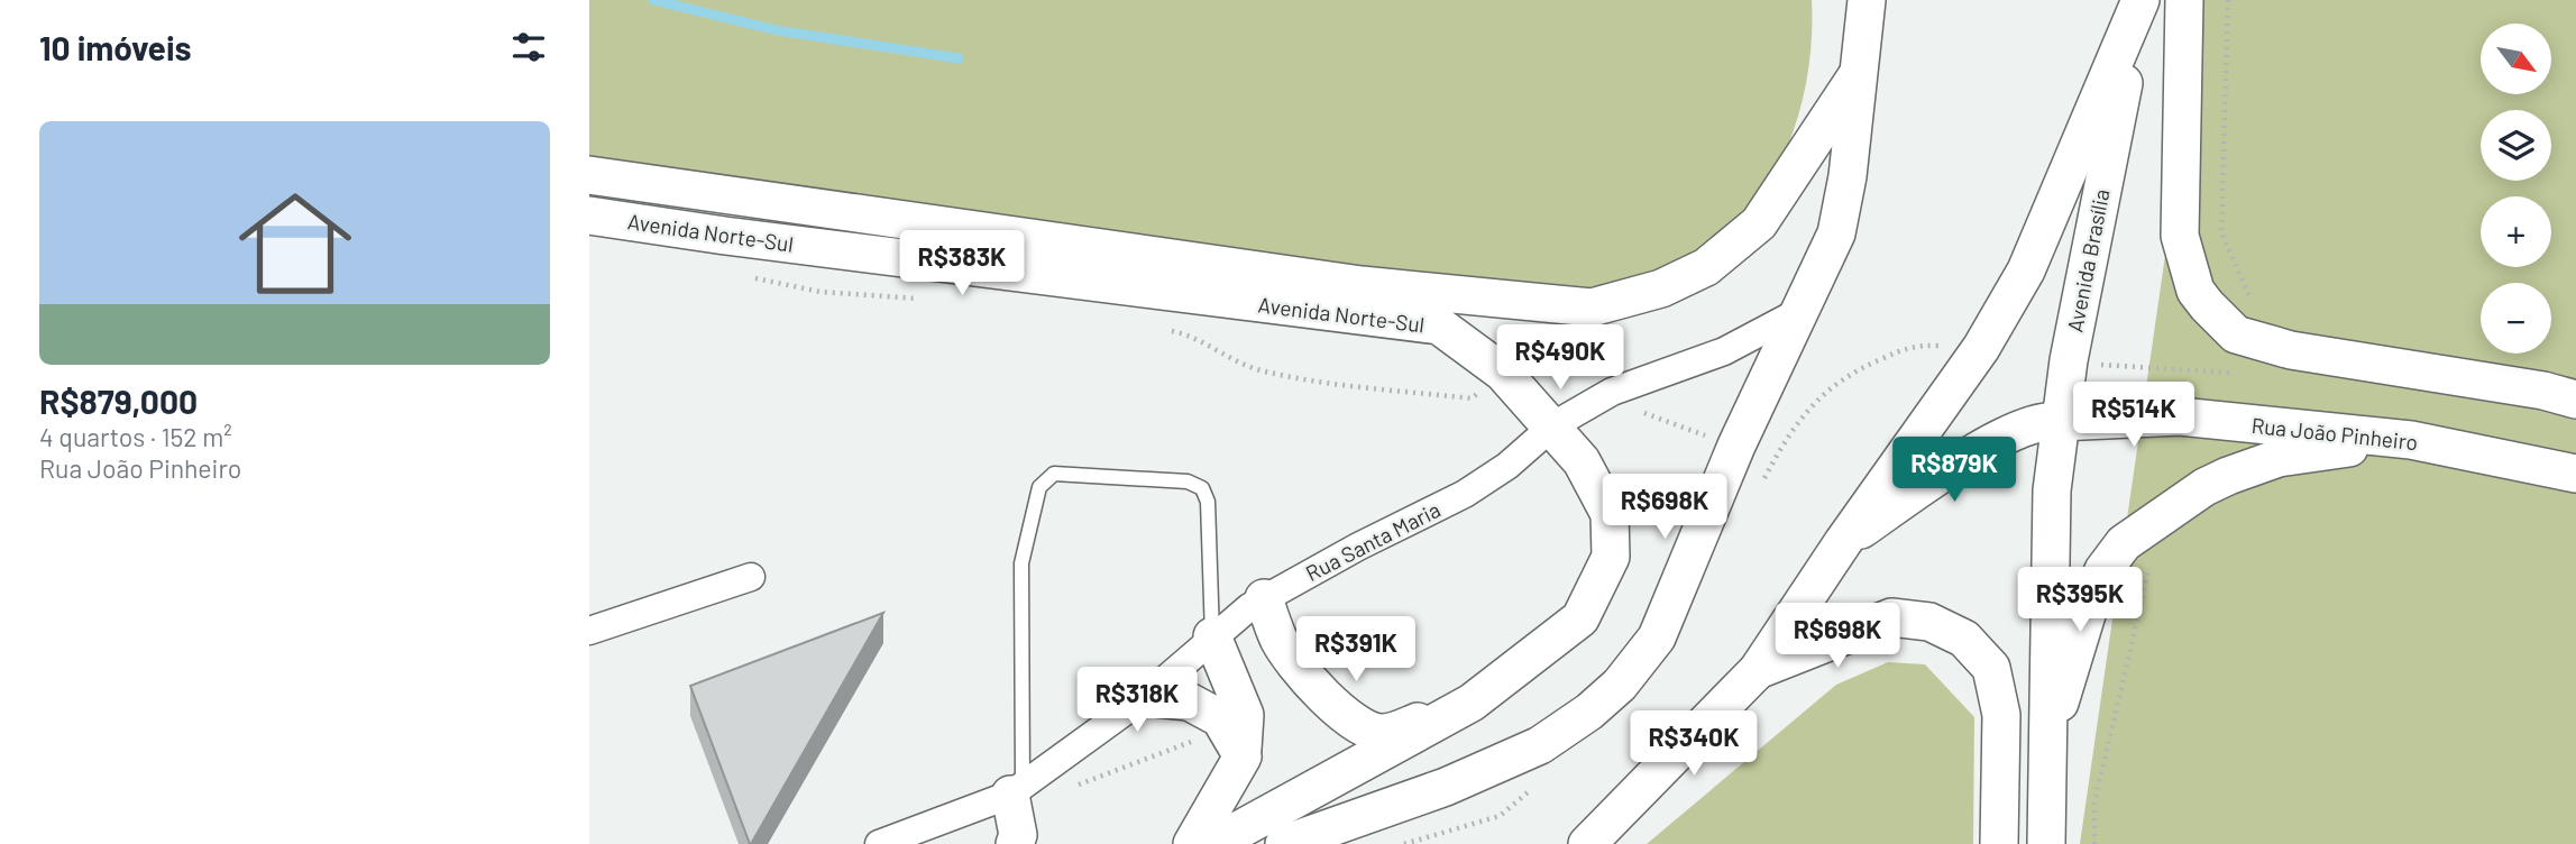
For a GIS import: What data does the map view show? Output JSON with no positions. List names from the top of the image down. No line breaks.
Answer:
{"streets":{"main road":["Avenida Norte-Sul","Avenida Brasília","Rua João Pinheiro"],"street":["Rua Santa Maria"]},"crossings":[["Avenida Norte-Sul","Rua Santa Maria"],["Avenida Brasília","Rua João Pinheiro"]],"north":"bottom right","page":{"heading":"10 imóveis","map_buttons":["+","−"],"list":[{"name":"R$879,000","note":"4 quartos · 152 m² · Rua João Pinheiro"}],"price":["R$383K","R$490K","R$514K","R$879K","R$698K","R$395K","R$698K","R$391K","R$318K","R$340K"]}}
